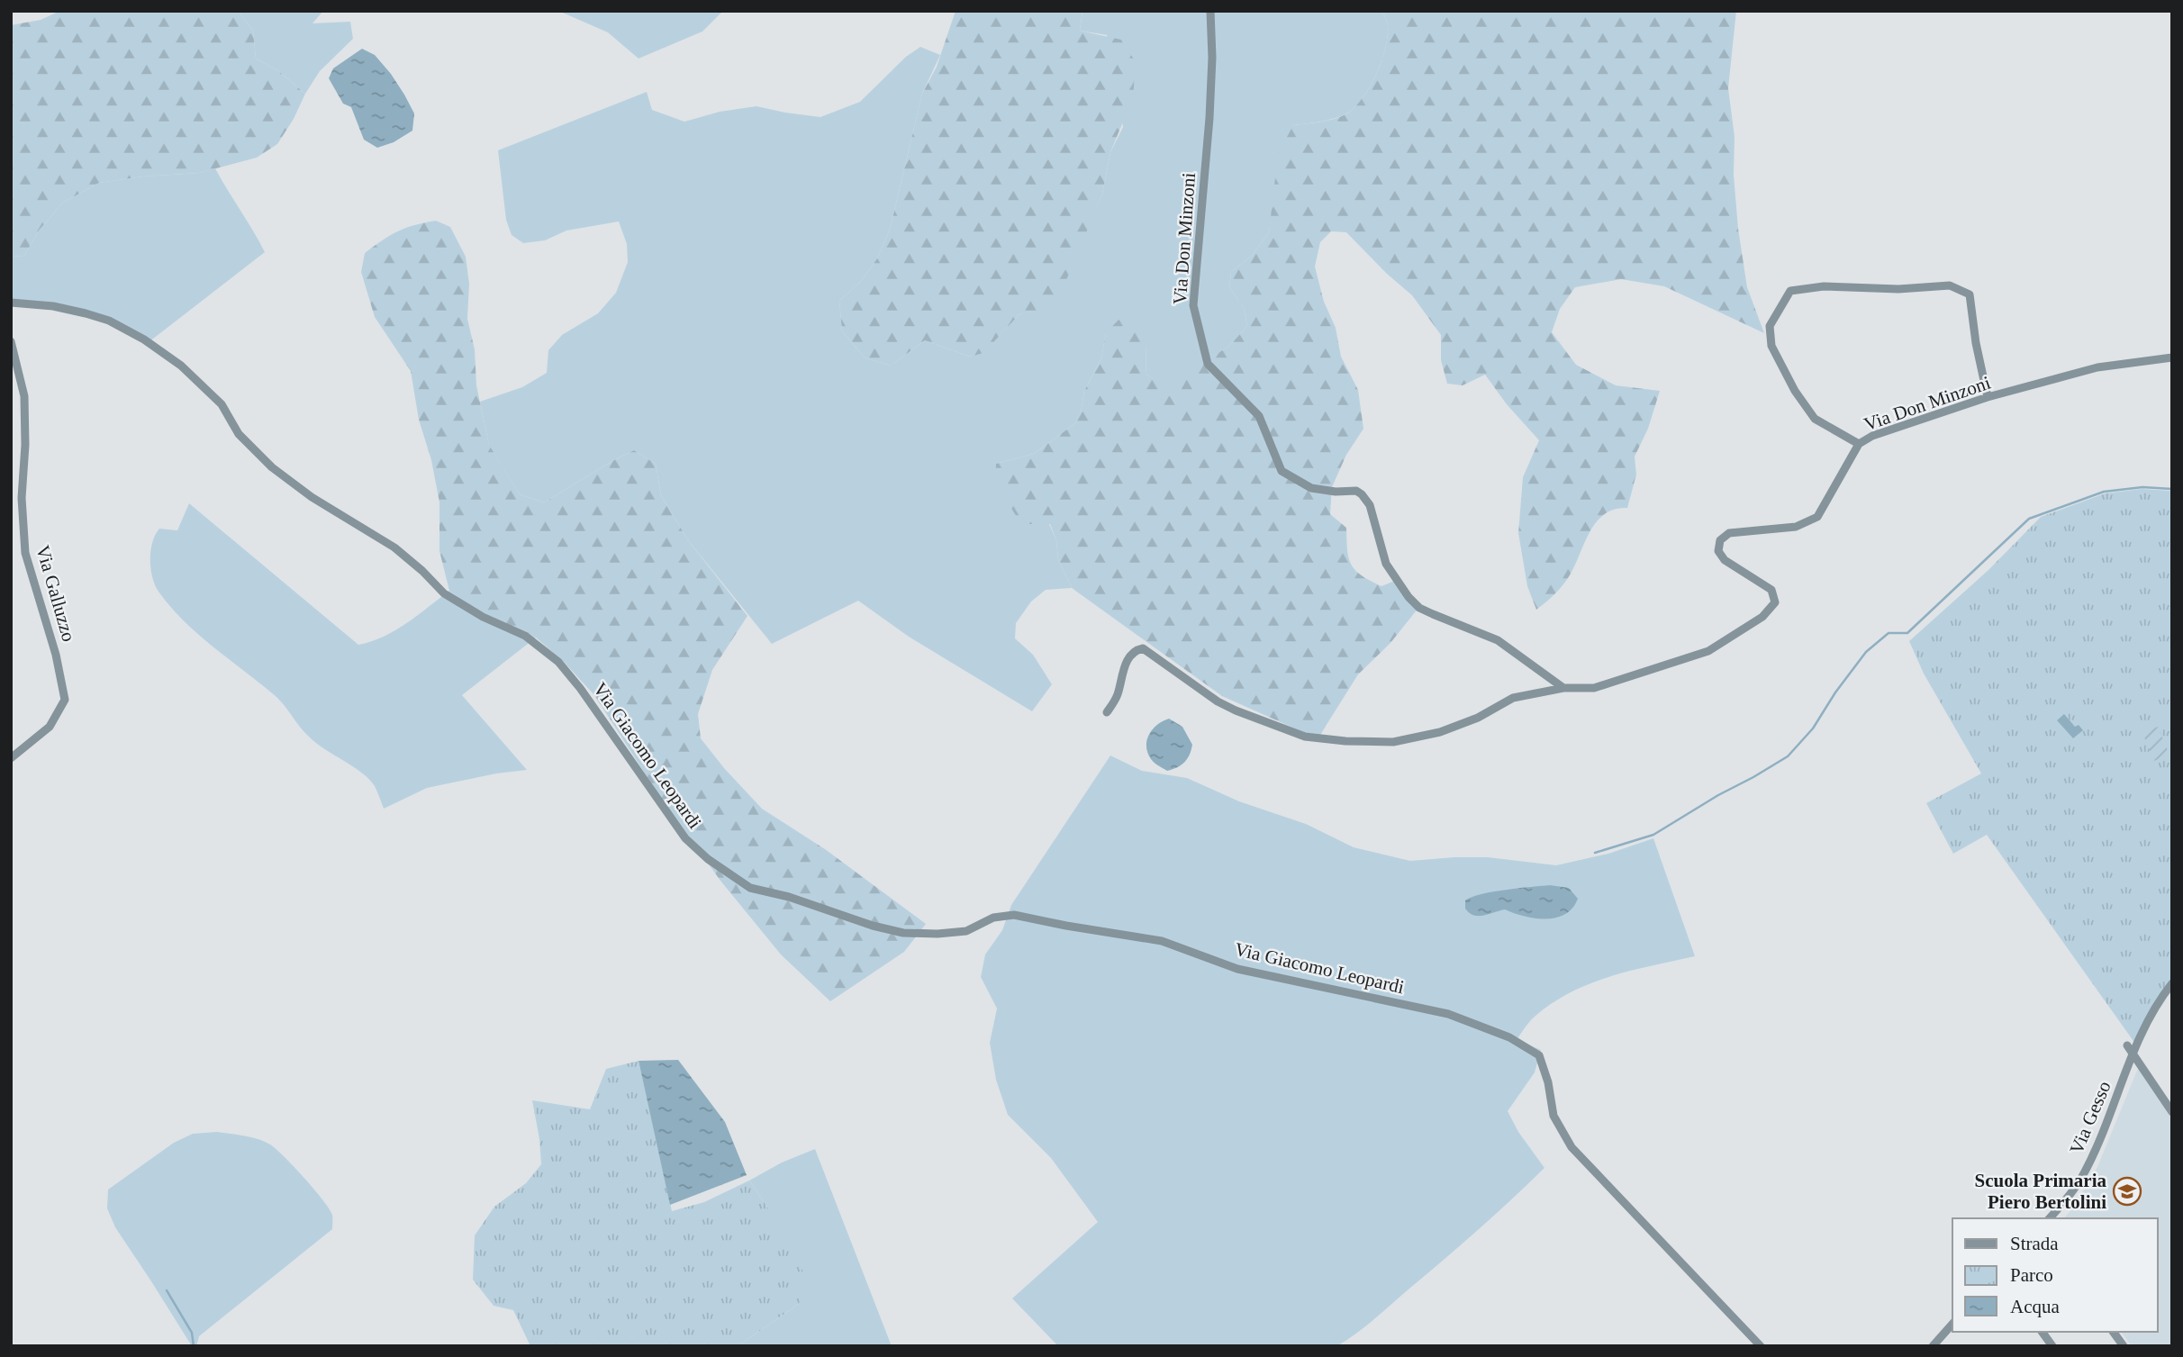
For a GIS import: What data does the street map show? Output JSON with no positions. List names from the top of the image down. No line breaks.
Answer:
{"streets":{"street":["Via Don Minzoni","Via Galluzzo","Via Giacomo Leopardi","Via Gesso"]},"places":{"school or university":["Scuola Primaria Piero Bertolini"]},"legend":["Strada","Parco","Acqua"]}
